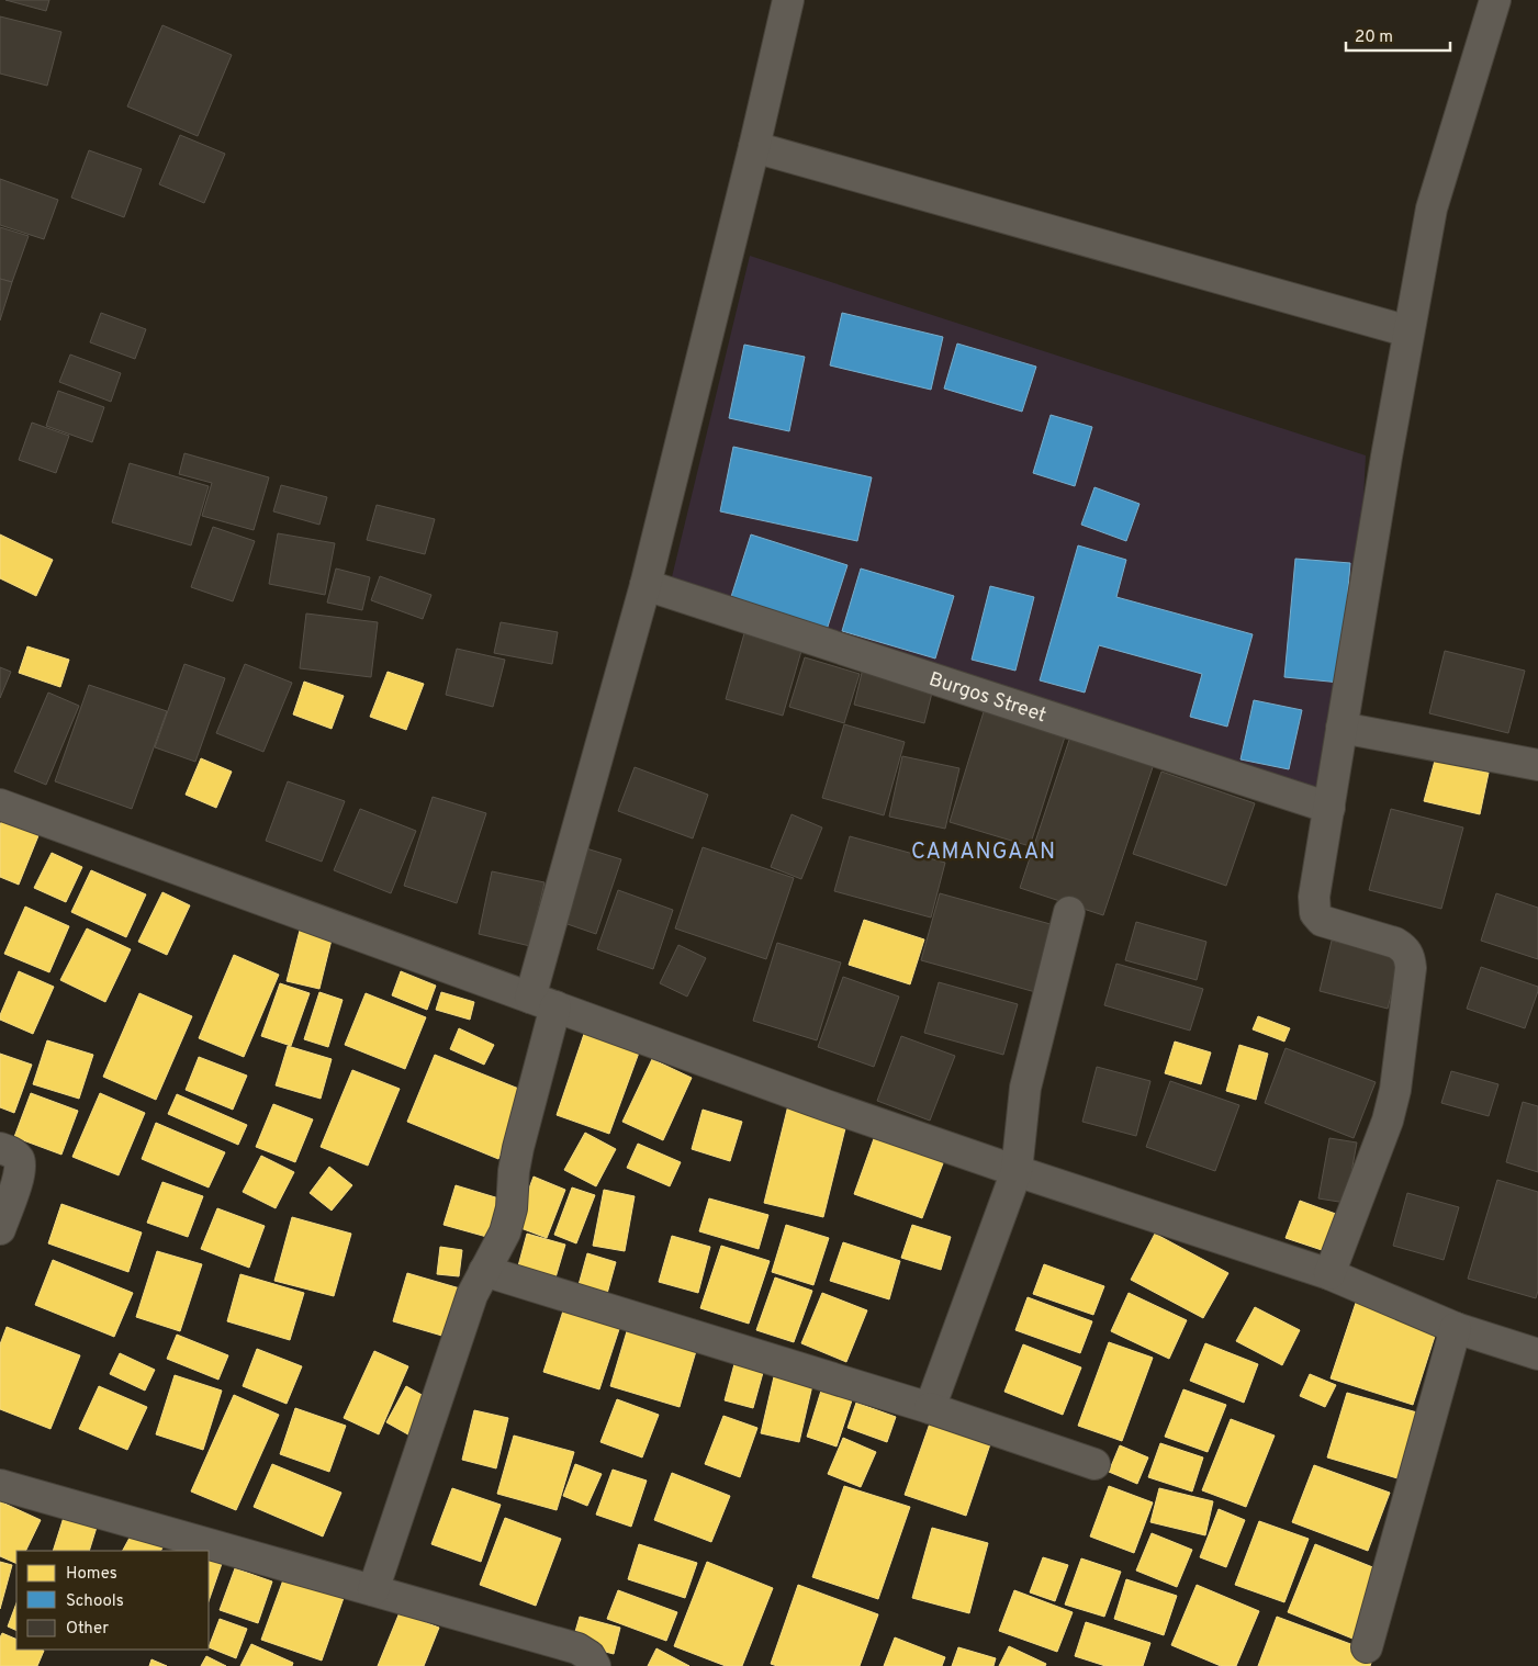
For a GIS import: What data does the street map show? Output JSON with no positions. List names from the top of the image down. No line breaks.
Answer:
{"streets":{"street":["Burgos Street"]},"districts":["CAMANGAAN"],"legend":["Homes","Schools","Other"],"scale_bar":"20 m"}
